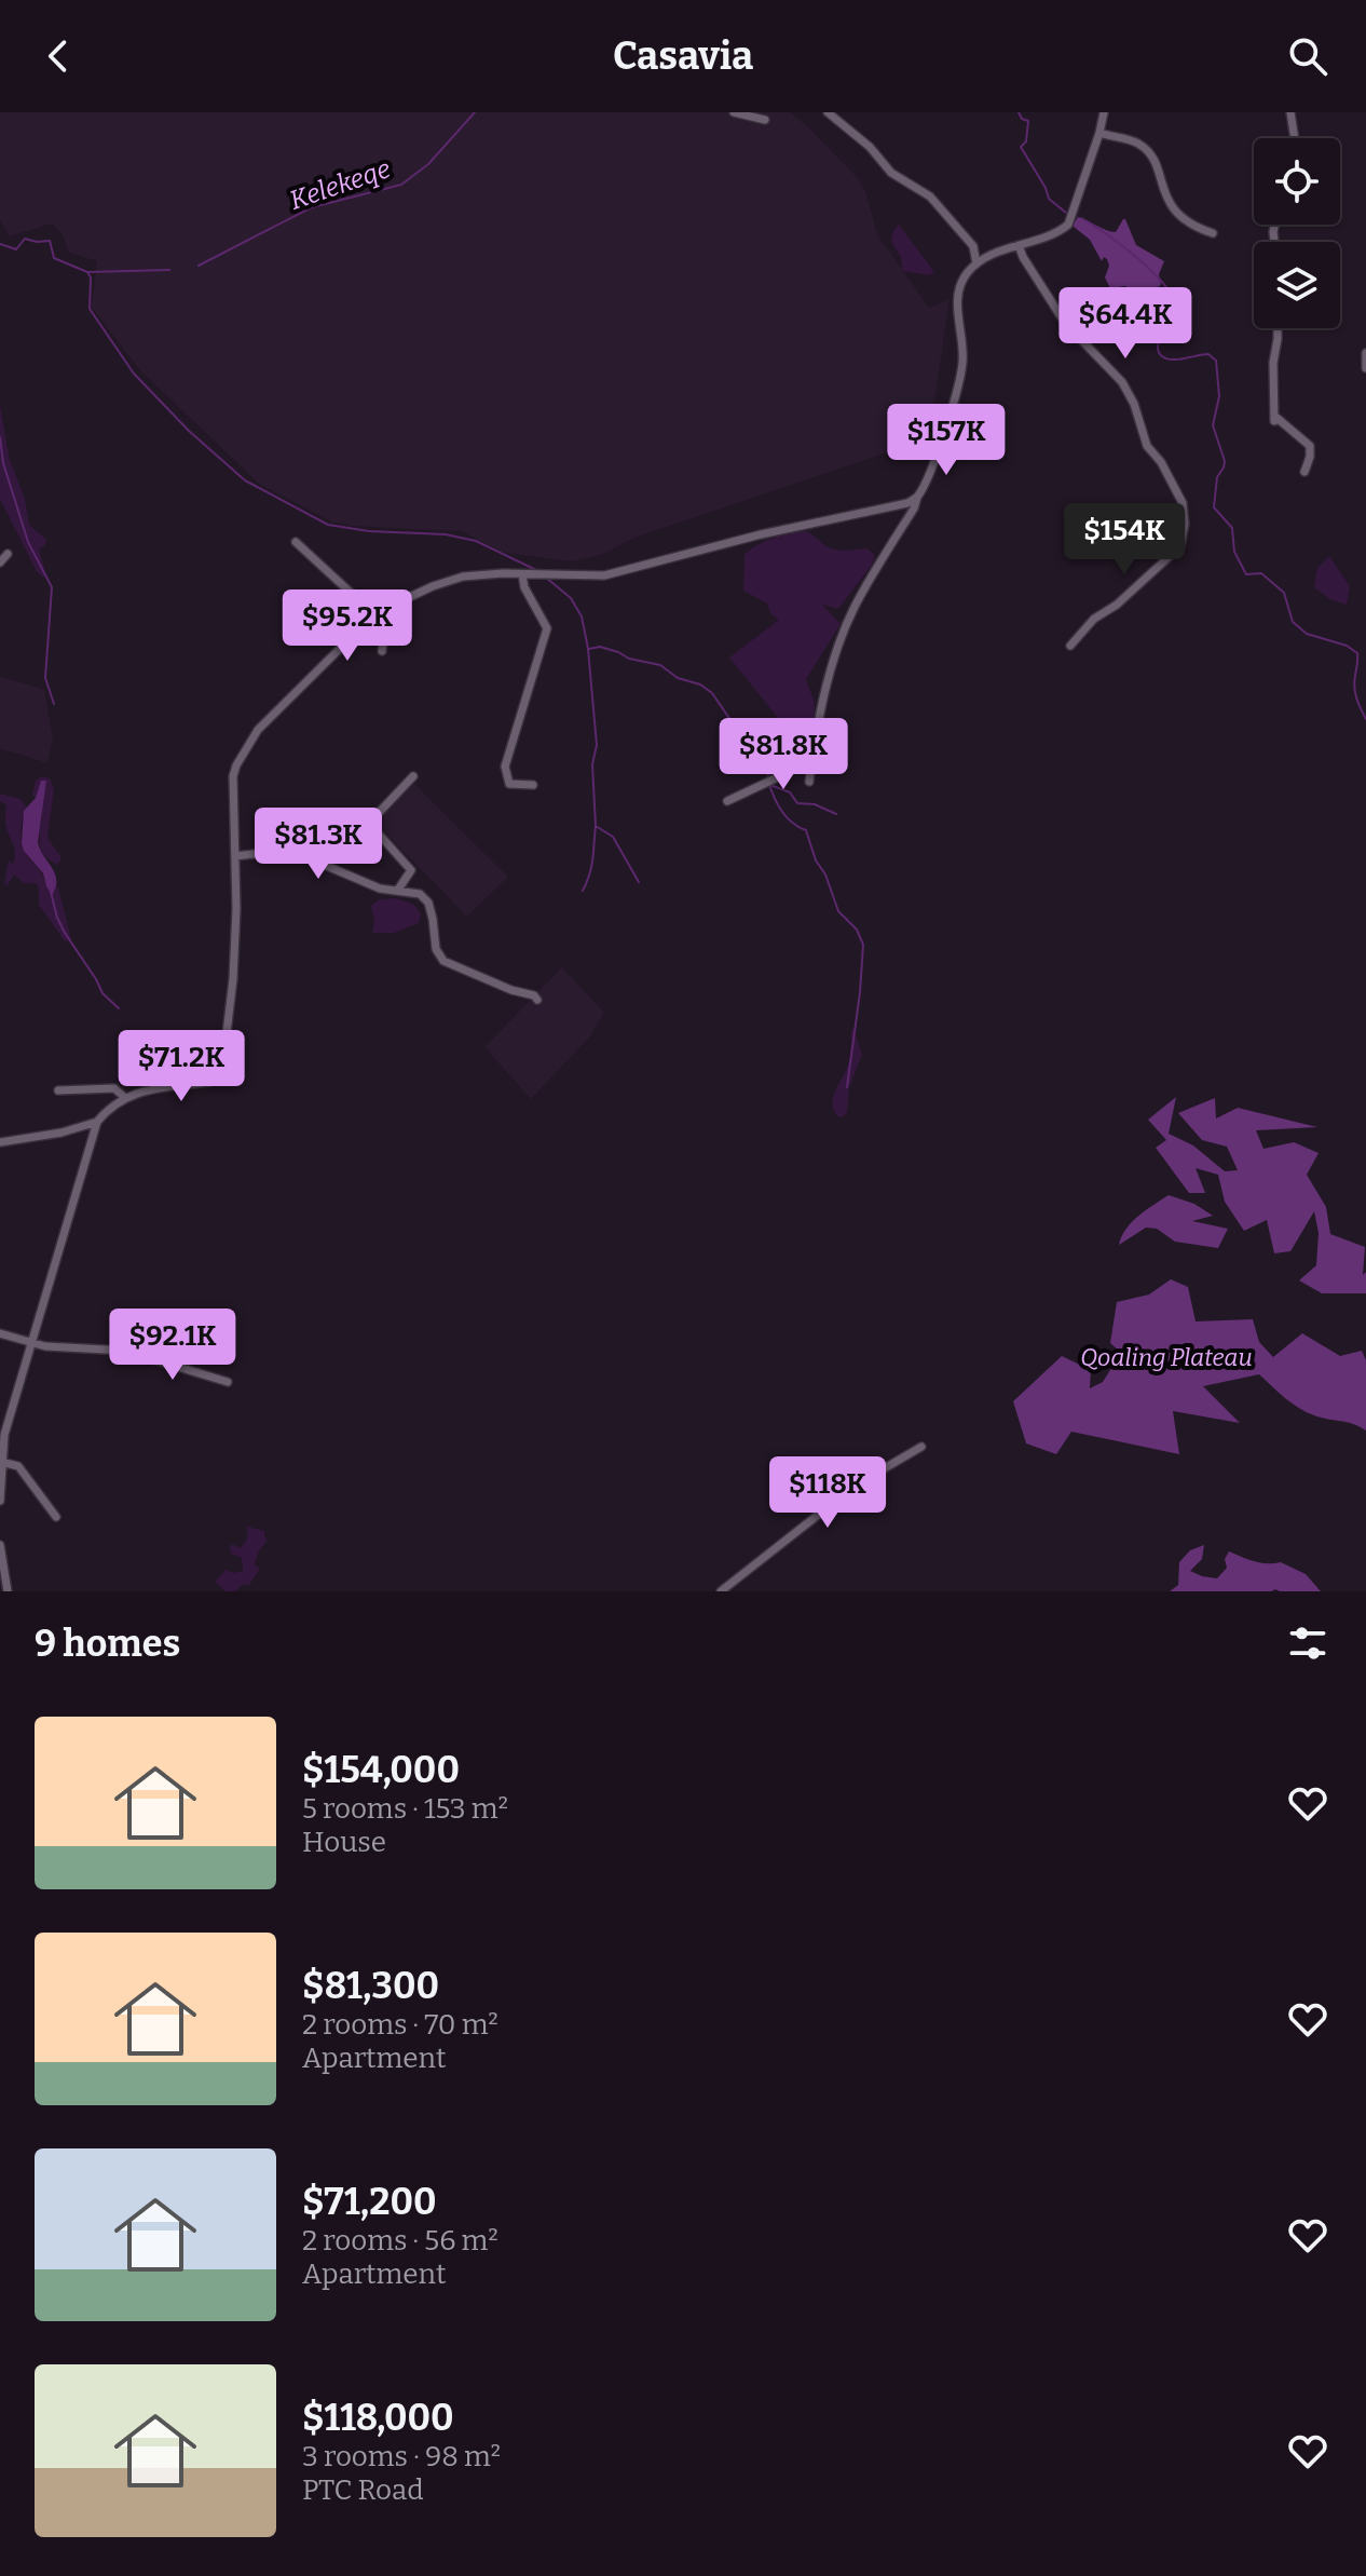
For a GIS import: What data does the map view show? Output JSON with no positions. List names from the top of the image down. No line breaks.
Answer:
{"water":["Kelekeqe"],"parks":["Qoaling Plateau"],"page":{"header":"Casavia","price":["$64.4K","$157K","$154K","$95.2K","$81.8K","$81.3K","$71.2K","$92.1K","$118K"],"heading":"9 homes","list":[{"name":"$154,000","note":"5 rooms · 153 m² · House"},{"name":"$81,300","note":"2 rooms · 70 m² · Apartment"},{"name":"$71,200","note":"2 rooms · 56 m² · Apartment"},{"name":"$118,000","note":"3 rooms · 98 m² · PTC Road"}]}}
